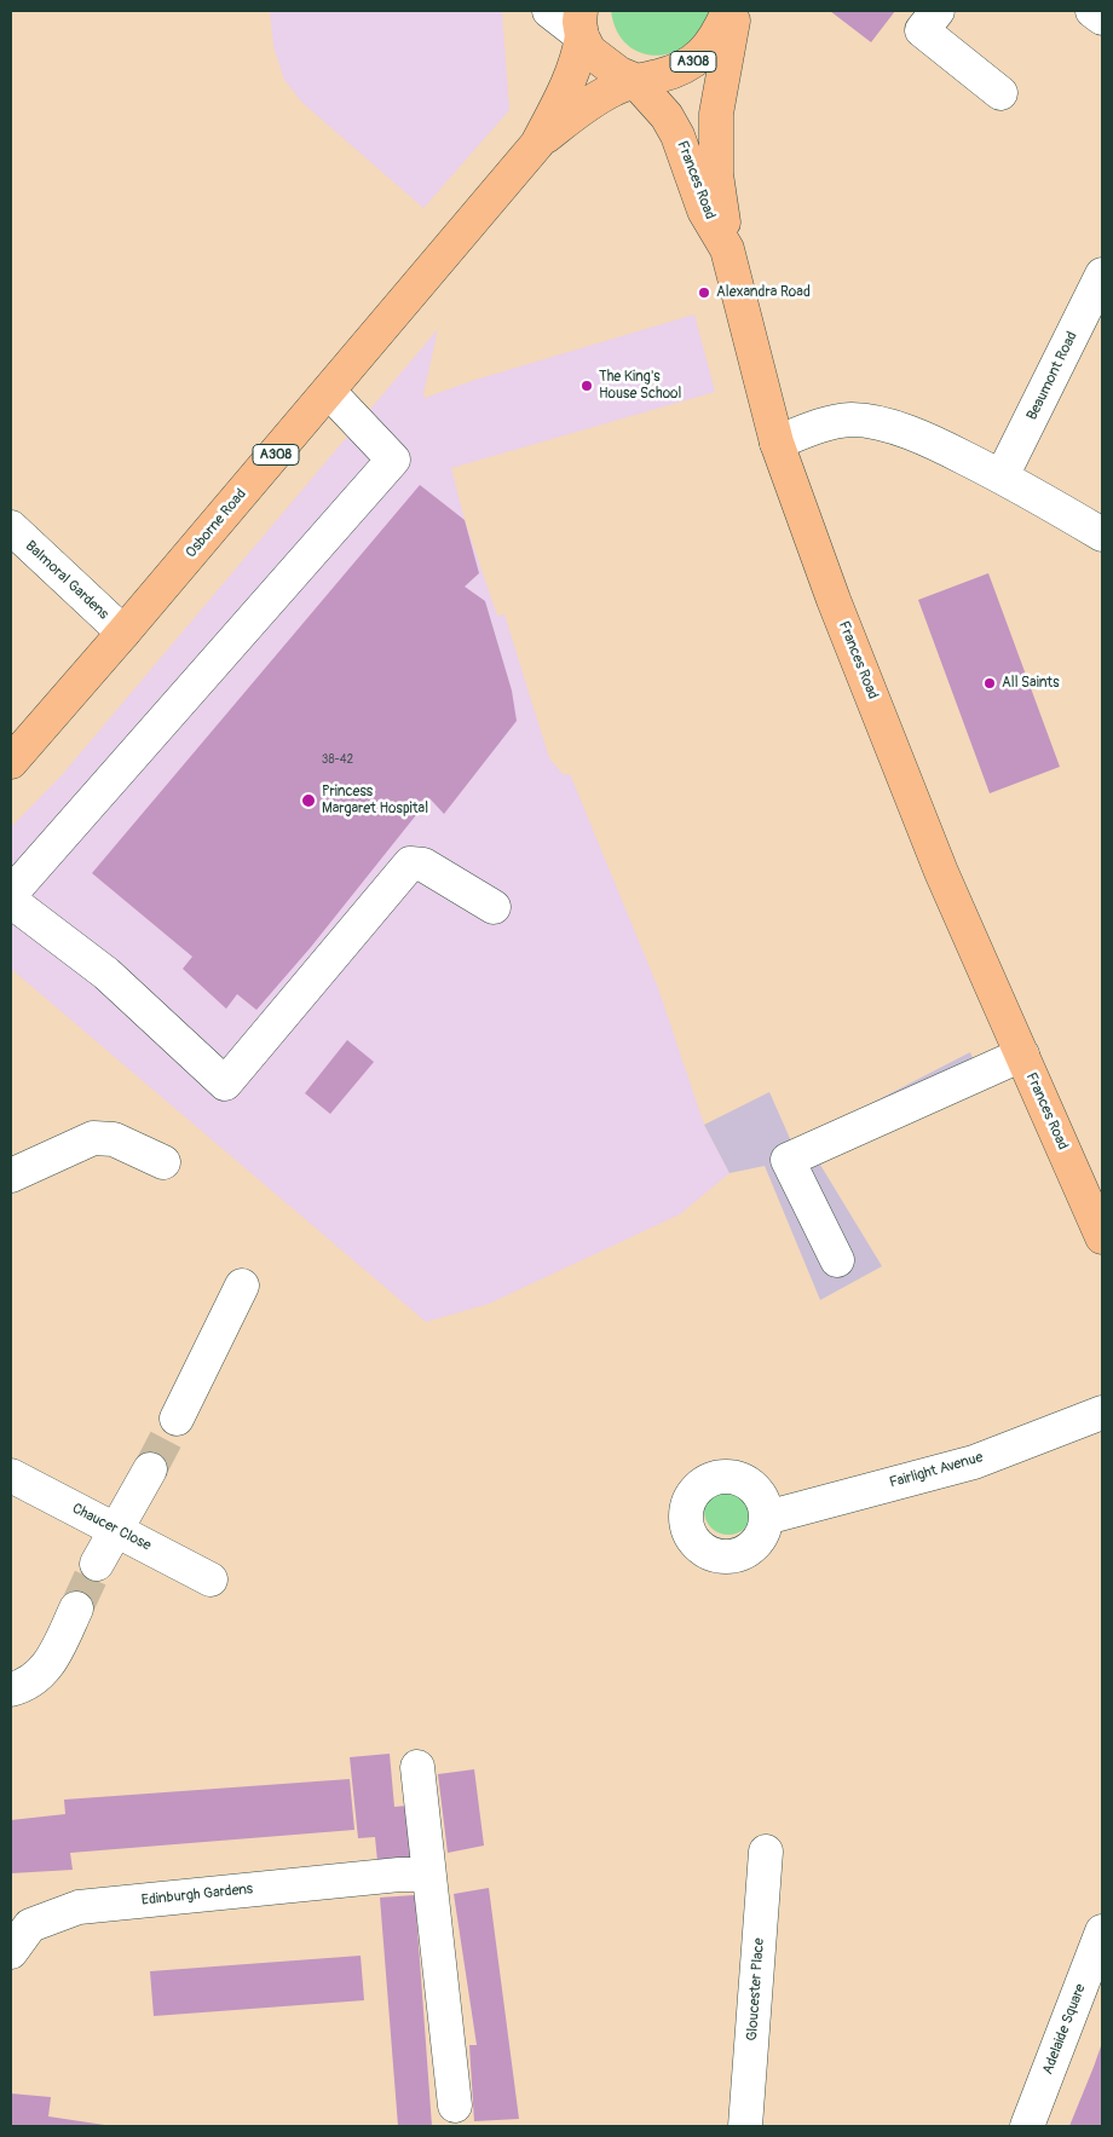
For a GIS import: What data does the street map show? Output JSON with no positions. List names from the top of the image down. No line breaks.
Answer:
{"streets":{"main road":["A308","Frances Road","Osborne Road"],"street":["Beaumont Road","Balmoral Gardens","Fairlight Avenue","Chaucer Close","Edinburgh Gardens","Gloucester Place","Adelaide Square"]},"crossings":[["Frances Road","Osborne Road"],["Osborne Road","Balmoral Gardens"]],"places":["Alexandra Road","The King's House School","All Saints","Princess Margaret Hospital"],"house_numbers":["38-42"]}
